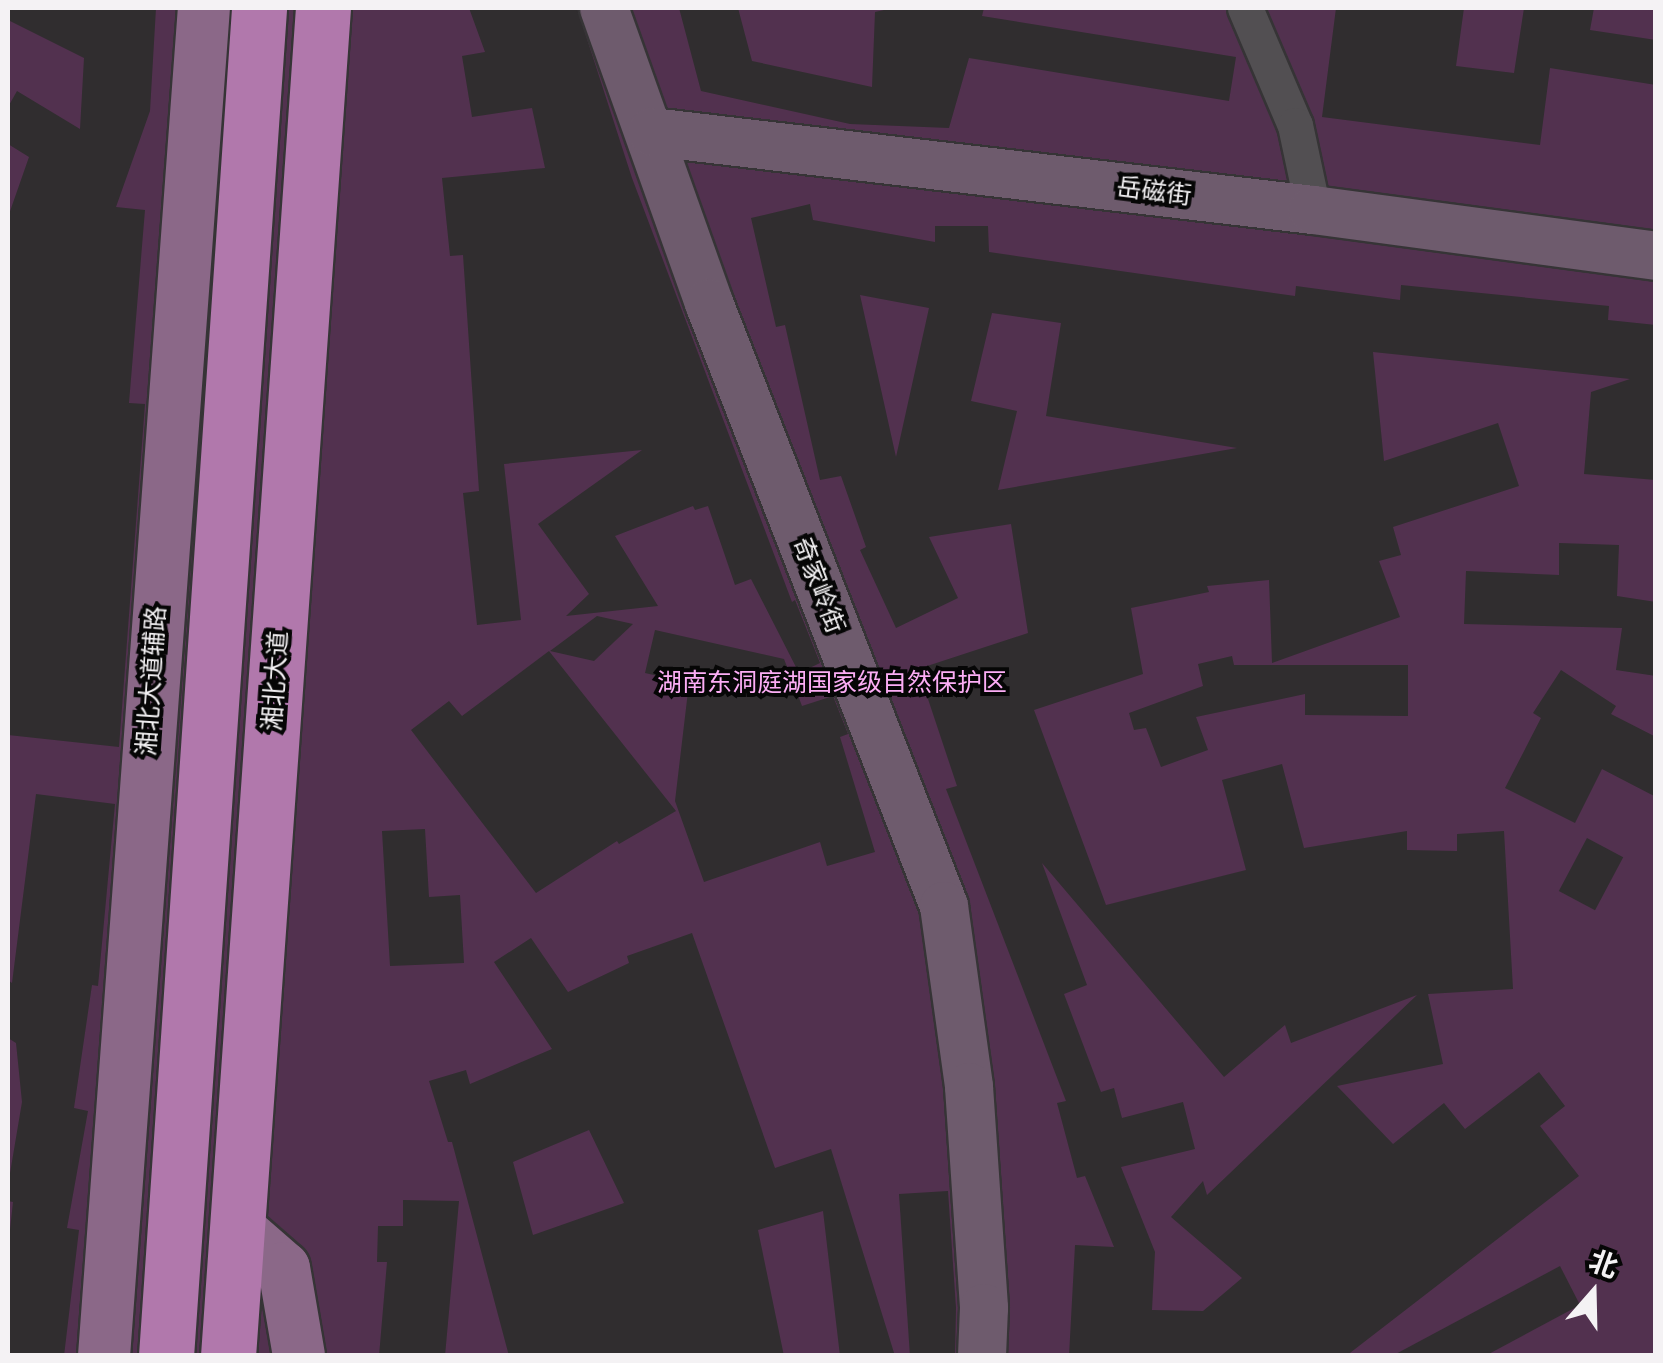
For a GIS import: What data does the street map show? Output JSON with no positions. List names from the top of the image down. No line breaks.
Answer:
{"streets":{"highway":["湘北大道"],"main road":["湘北大道辅路"],"street":["岳磁街","奇家岭街"]},"crossings":[["岳磁街","奇家岭街"]],"parks":["湖南东洞庭湖国家级自然保护区"],"north":"top"}
